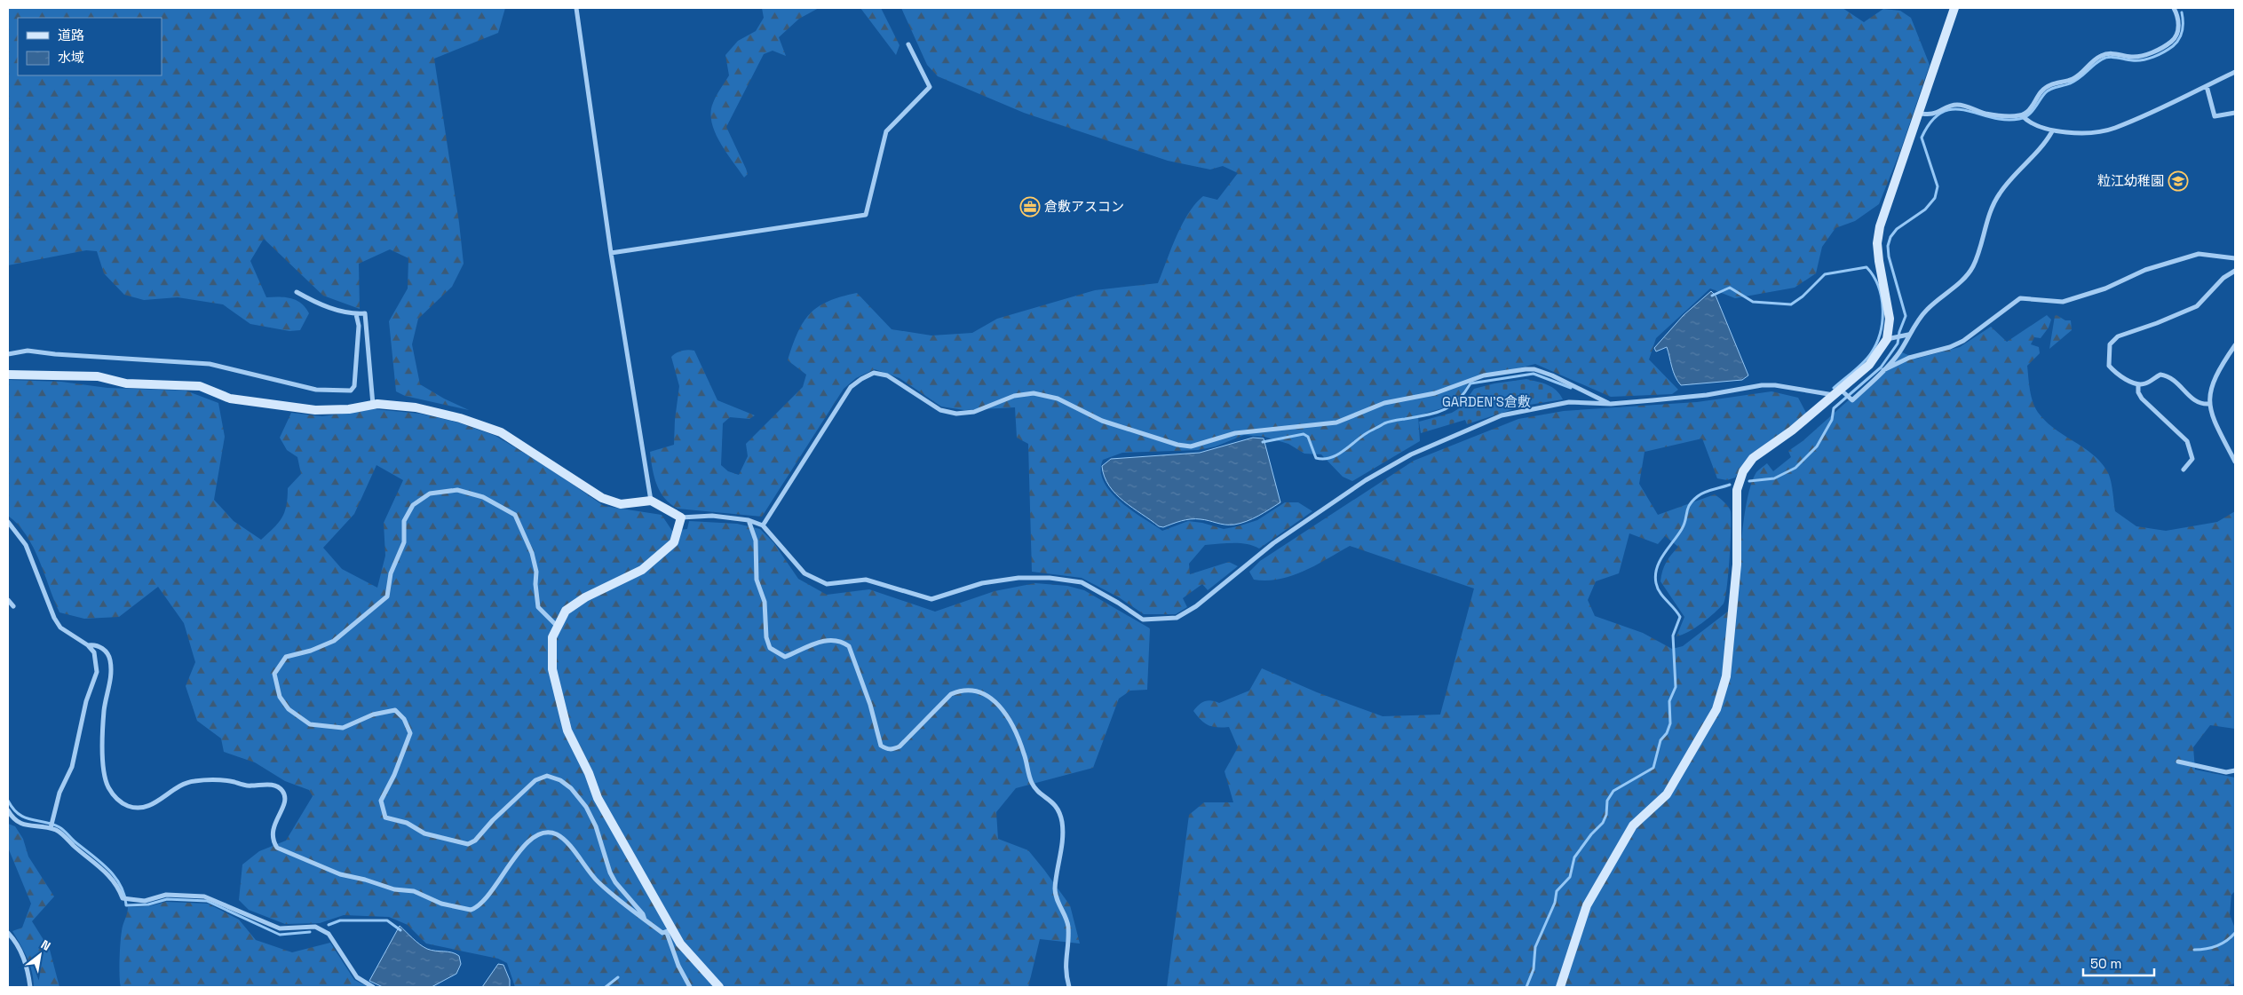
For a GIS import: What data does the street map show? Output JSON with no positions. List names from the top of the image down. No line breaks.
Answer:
{"parks":["GARDEN'S倉敷"],"places":{"school or university":["粒江幼稚園"],"office":["倉敷アスコン"]},"legend":["道路","水域"],"scale_bar":"50 m","north":"top right"}
